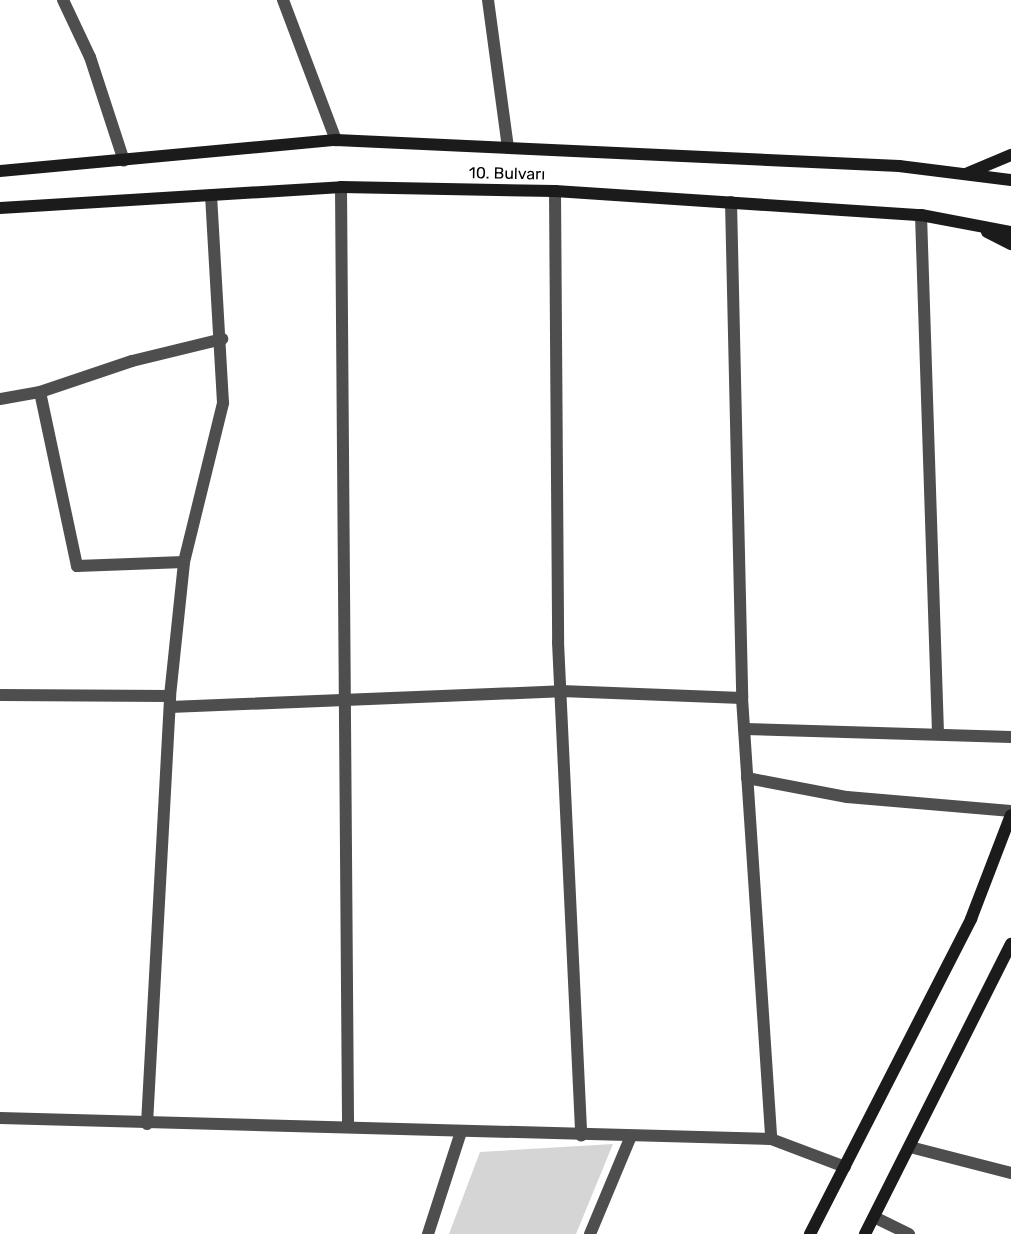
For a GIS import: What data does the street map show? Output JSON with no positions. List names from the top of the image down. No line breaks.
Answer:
{"streets":{"main road":["10. Bulvarı"]}}
